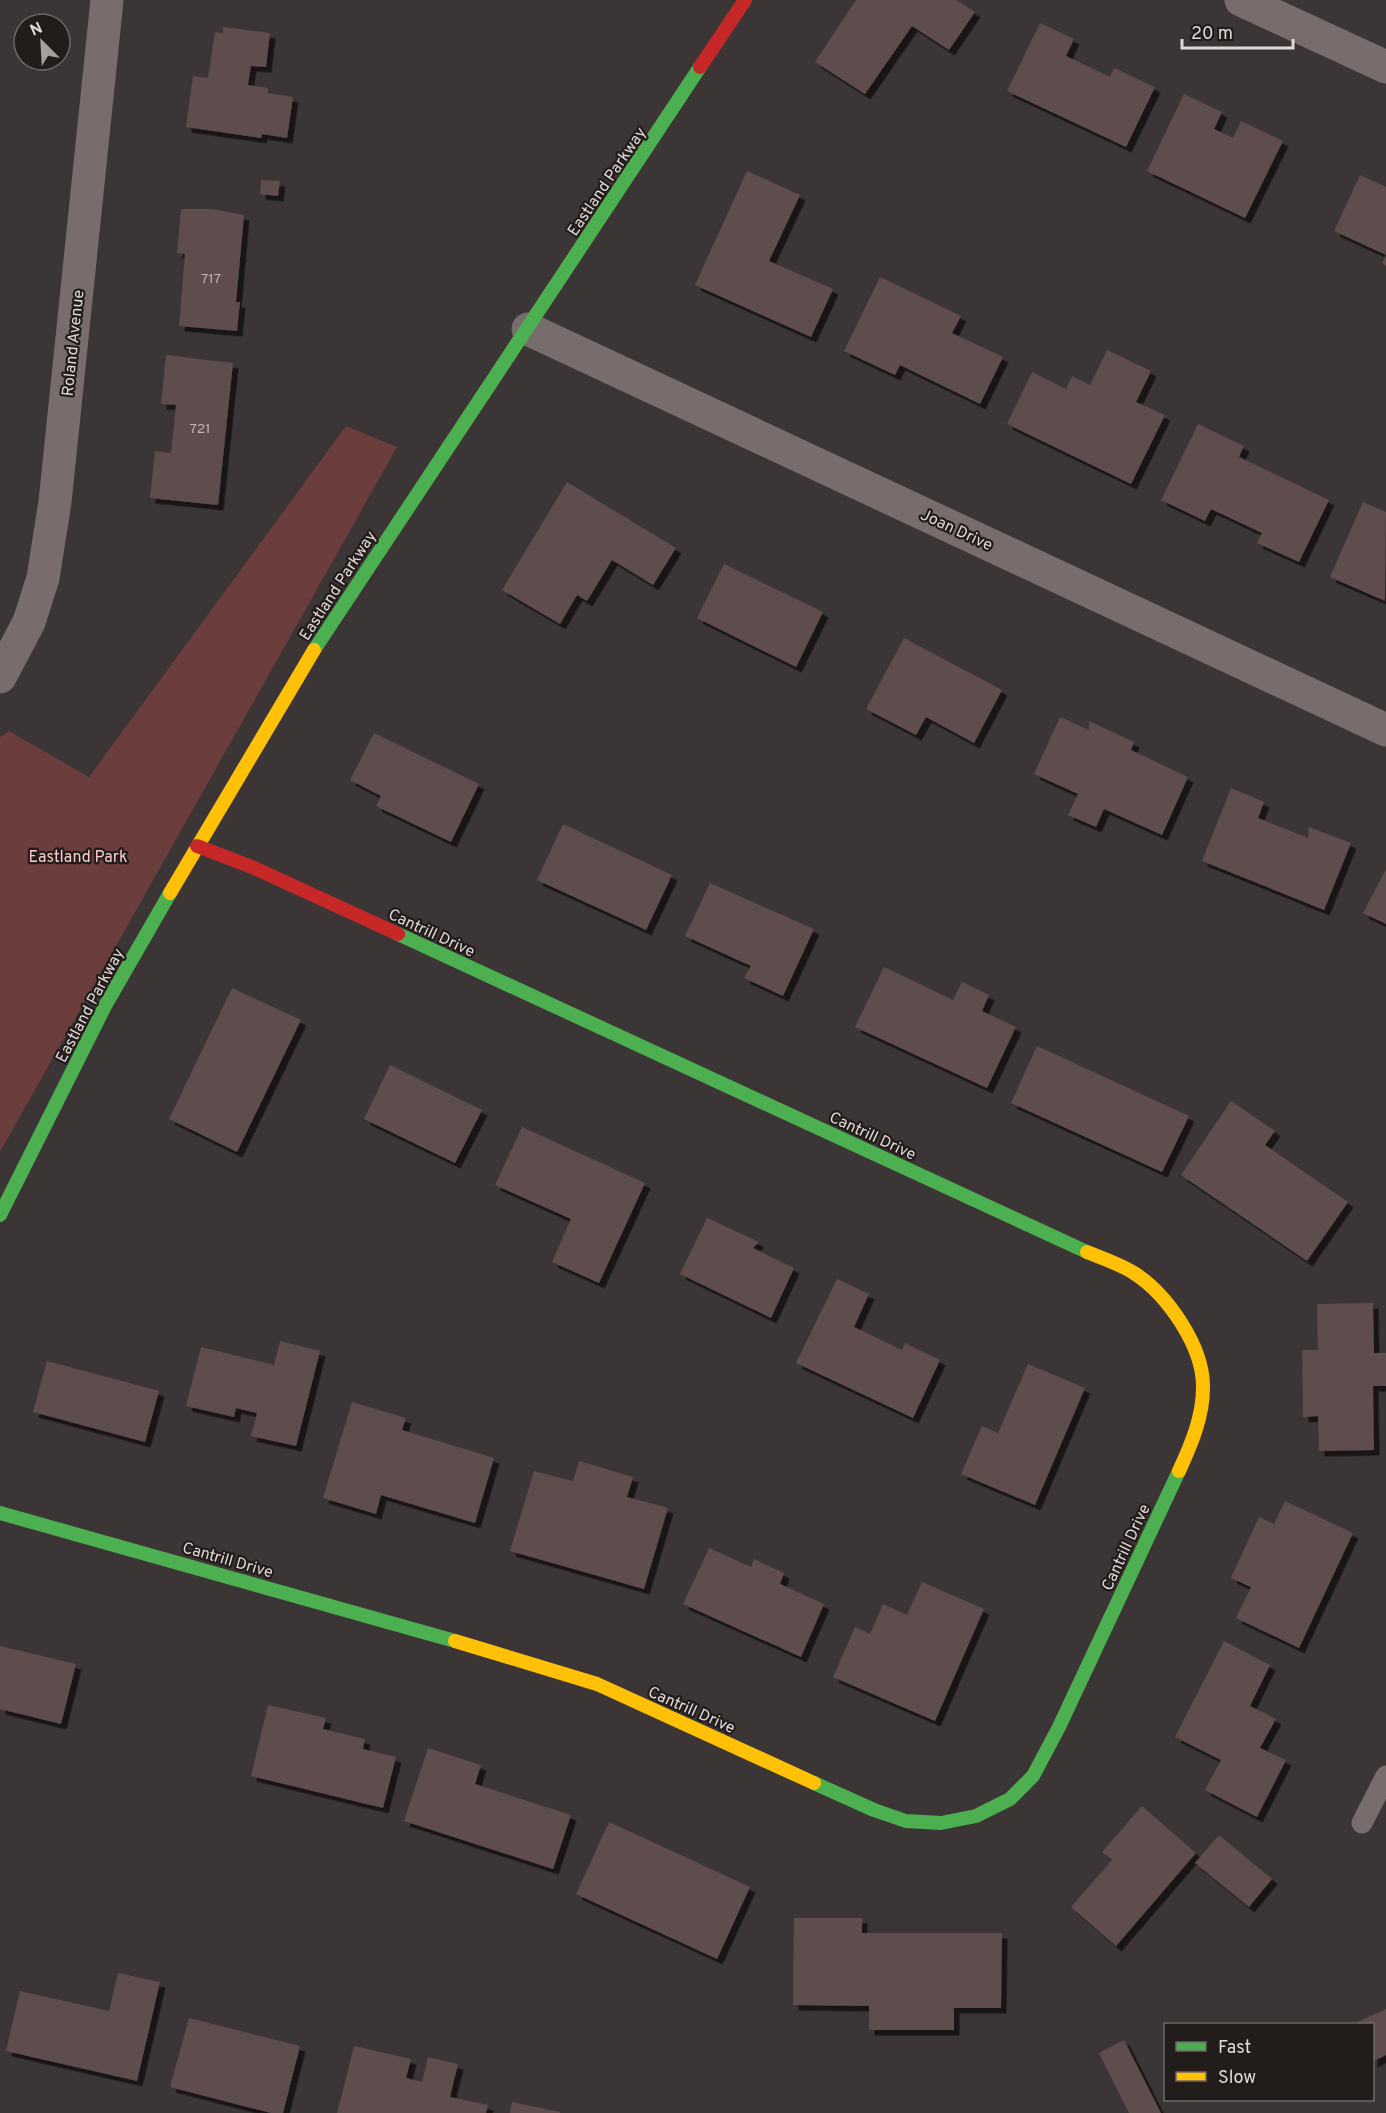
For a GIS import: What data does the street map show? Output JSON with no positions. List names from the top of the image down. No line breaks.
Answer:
{"streets":{"street":["Eastland Parkway","Roland Avenue","Joan Drive","Cantrill Drive"]},"crossings":[["Eastland Parkway","Joan Drive"],["Eastland Parkway","Cantrill Drive"]],"parks":["Eastland Park"],"house_numbers":["717","721"],"legend":["Fast","Slow"],"scale_bar":"20 m","north":"top left"}
